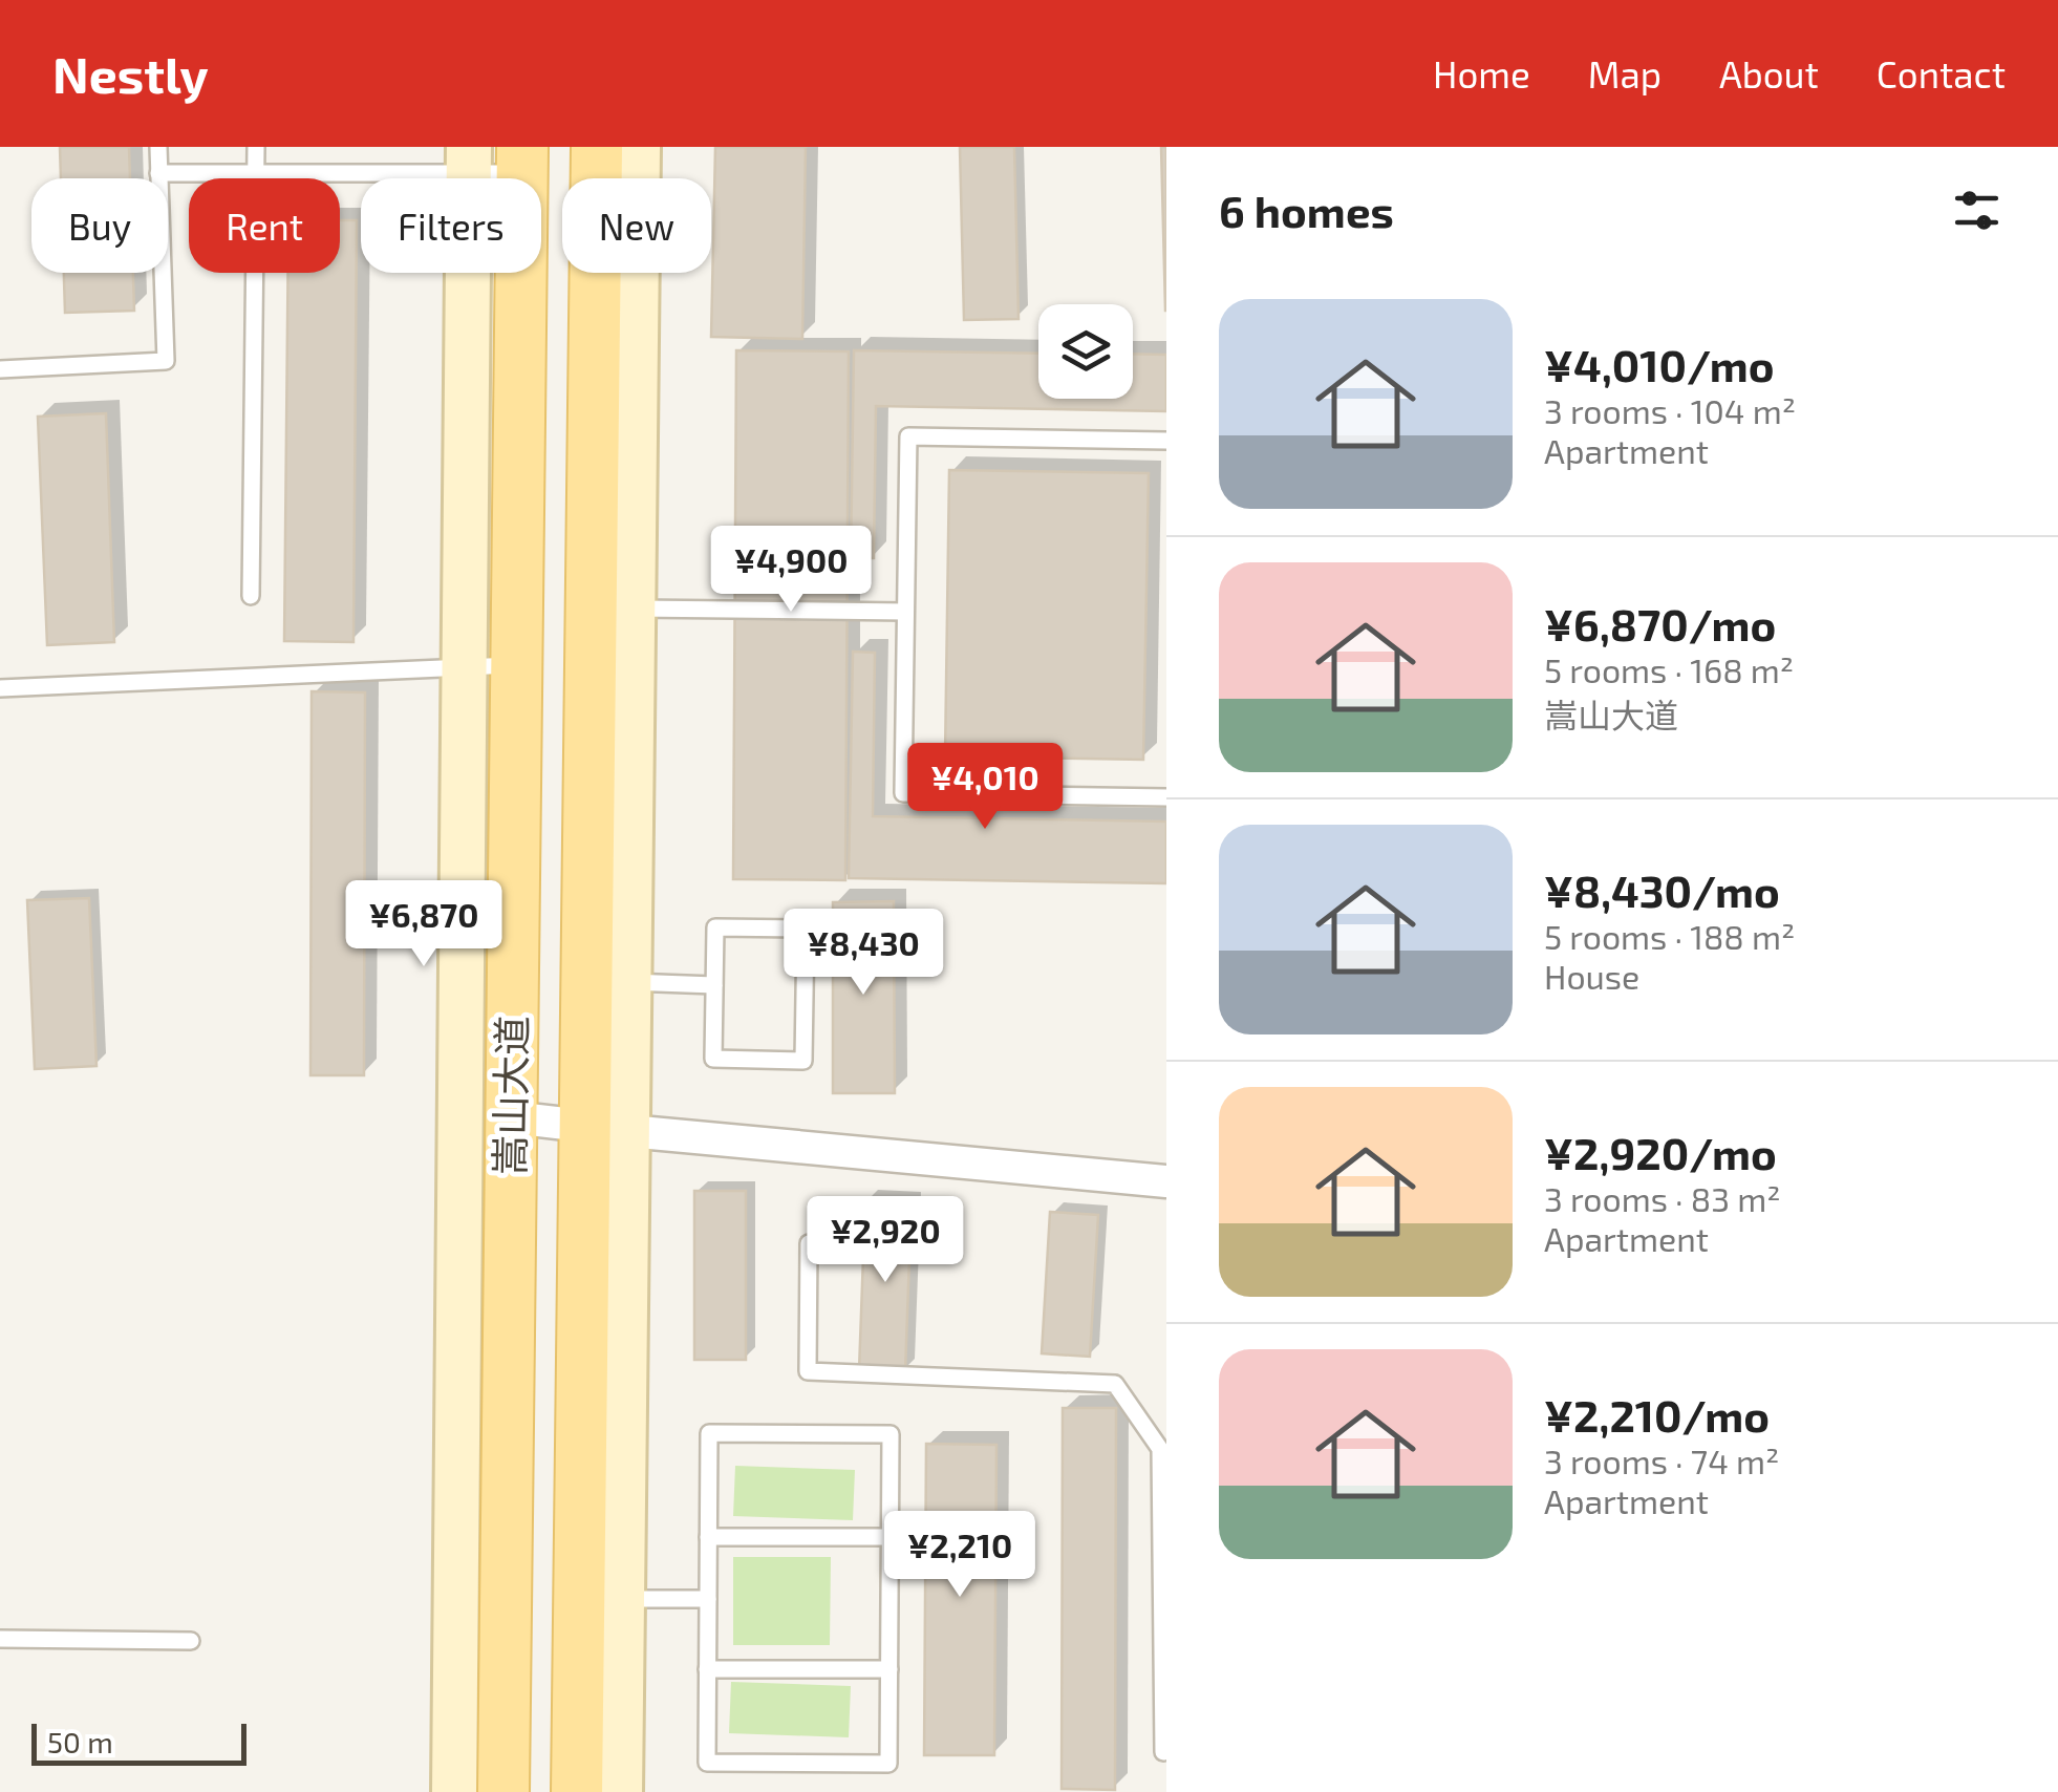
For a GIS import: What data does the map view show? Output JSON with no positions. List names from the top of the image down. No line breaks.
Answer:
{"streets":{"main road":["嵩山大道"]},"scale_bar":"50 m","page":{"header":"Nestly","nav":["Home","Map","About","Contact"],"heading":"6 homes","chip":["Buy","Rent","Filters","New"],"list":[{"name":"¥4,010/mo","note":"3 rooms · 104 m² · Apartment"},{"name":"¥6,870/mo","note":"5 rooms · 168 m² · 嵩山大道"},{"name":"¥8,430/mo","note":"5 rooms · 188 m² · House"},{"name":"¥2,920/mo","note":"3 rooms · 83 m² · Apartment"},{"name":"¥2,210/mo","note":"3 rooms · 74 m² · Apartment"}],"price":["¥4,900","¥4,010","¥6,870","¥8,430","¥2,920","¥2,210"],"scale":"50 m"}}
